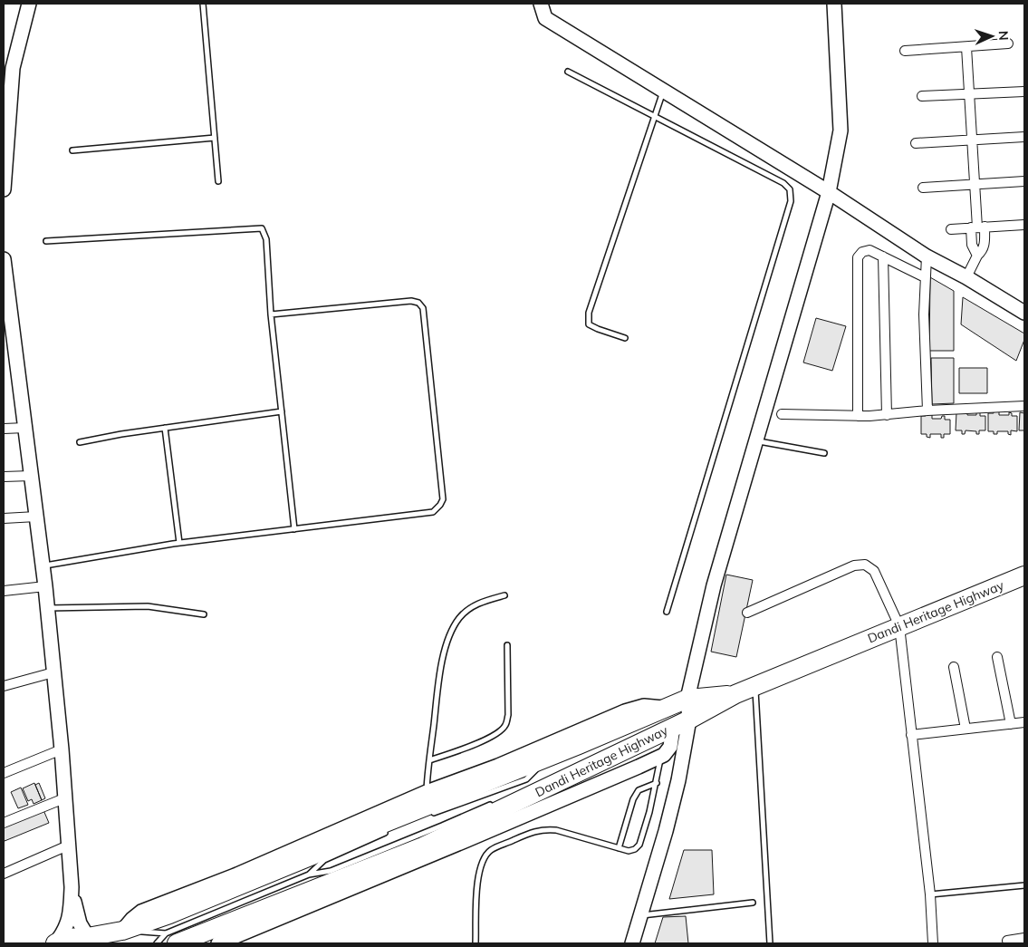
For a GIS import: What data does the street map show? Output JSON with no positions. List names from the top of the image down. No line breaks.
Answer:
{"streets":{"highway":["Dandi Heritage Highway"]},"north":"right"}
